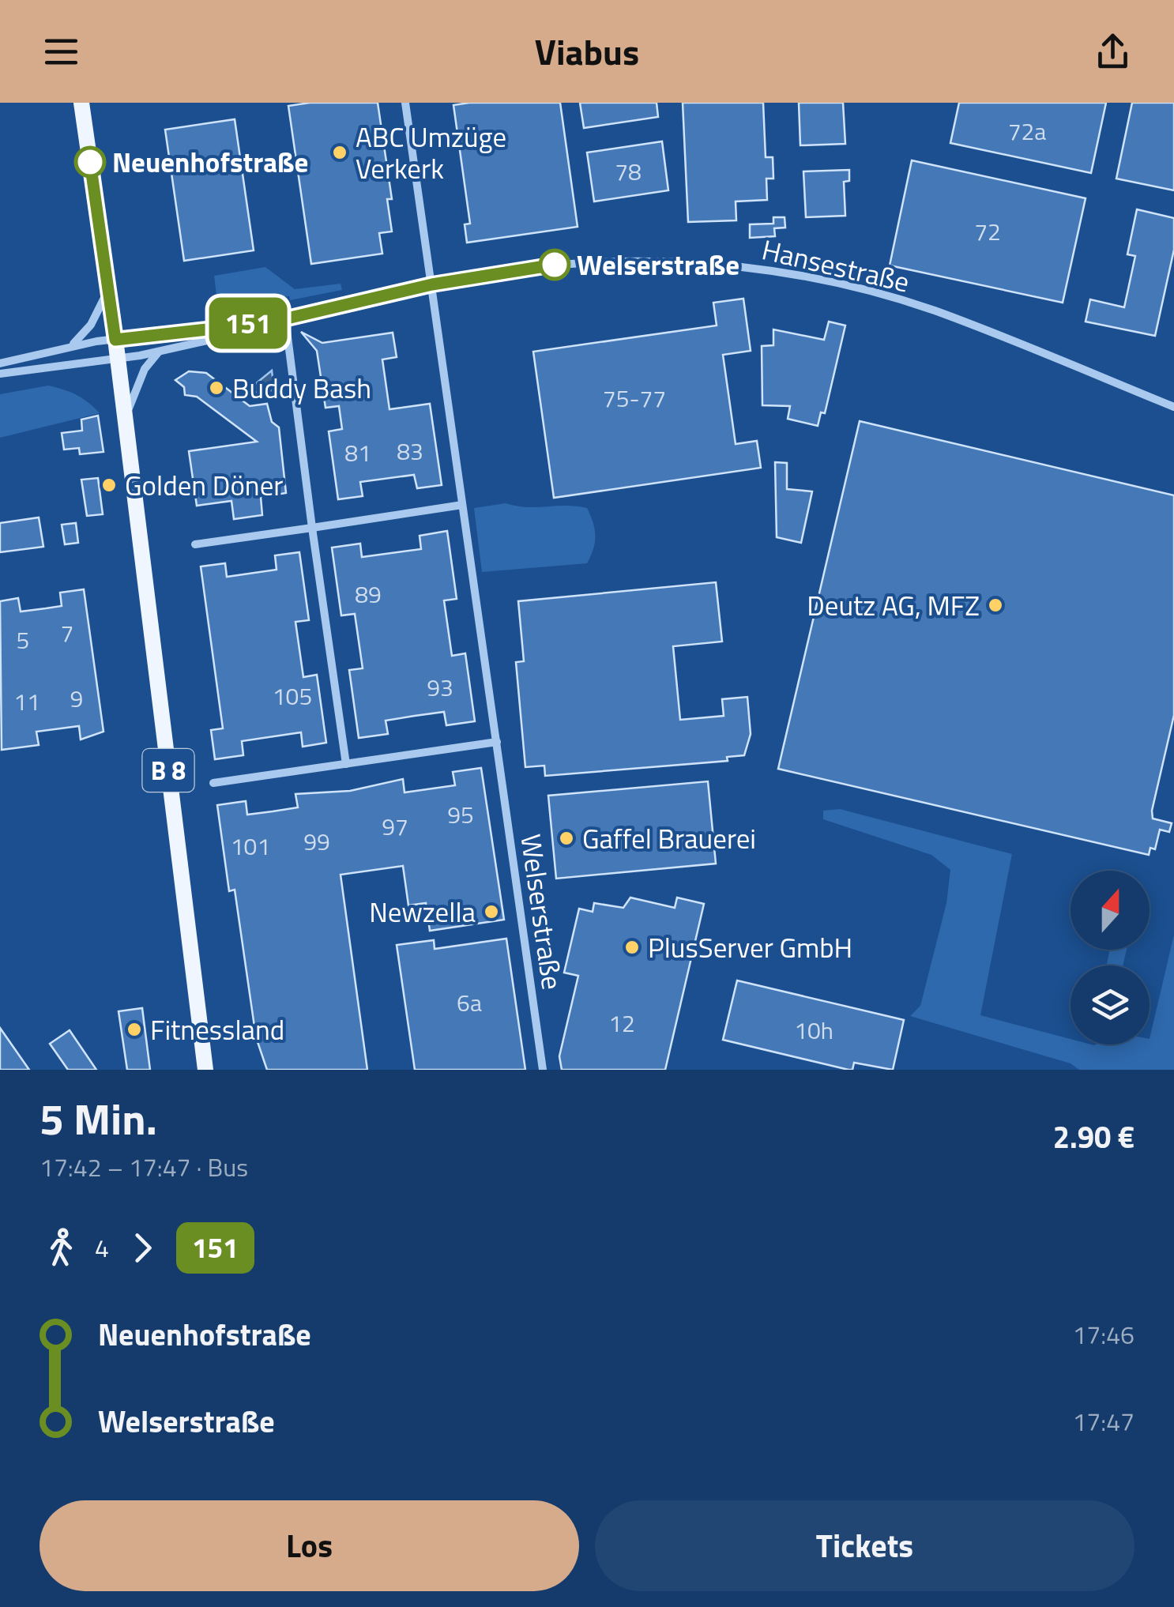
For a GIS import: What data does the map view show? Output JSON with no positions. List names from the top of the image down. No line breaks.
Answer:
{"streets":{"main road":["B 8"],"street":["Hansestraße","Welserstraße"]},"crossings":[["Hansestraße","B 8"],["Hansestraße","Welserstraße"]],"places":["ABC Umzüge Verkerk","Neuenhofstraße","Welserstraße","Buddy Bash","Golden Döner","Deutz AG, MFZ","Gaffel Brauerei","Newzella","PlusServer GmbH","Fitnessland"],"lines":["bus line 151"],"house_numbers":["72a","78","72","75-77","83","81","89","7","5","93","105","9","11","95","97","99","101","6a","12","10h"],"north":"top","page":{"header":"Viabus","on_map":"151","heading":["5 Min.","17:42 – 17:47 · Bus","2.90 €"],"legs":["4","151"],"list":[{"name":"Neuenhofstraße","value":"17:46"},{"name":"Welserstraße","value":"17:47"}],"buttons":["Los","Tickets"]}}
